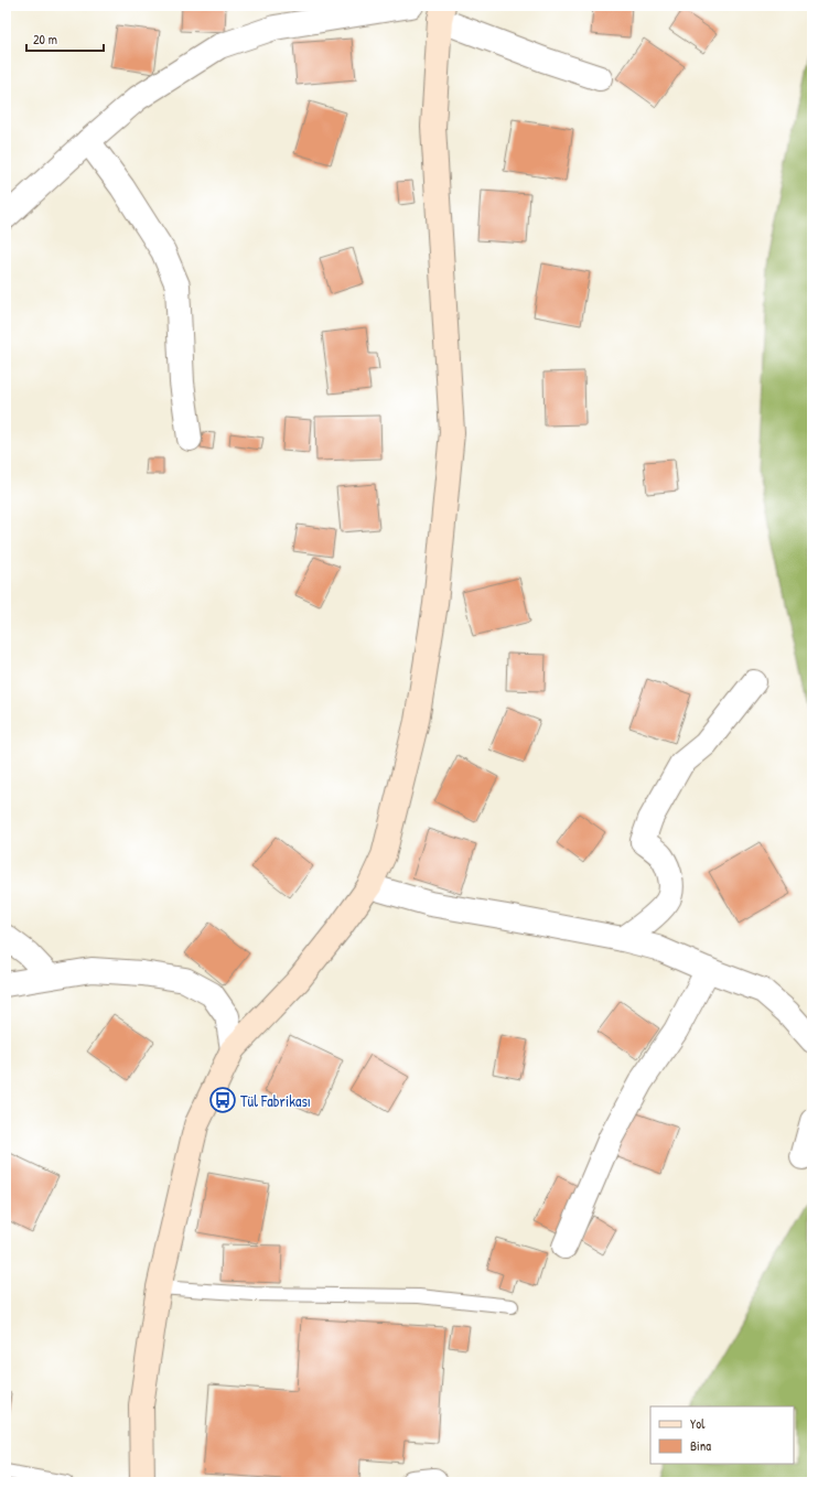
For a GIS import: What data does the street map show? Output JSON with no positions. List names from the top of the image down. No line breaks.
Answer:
{"places":{"bus stop":["Tül Fabrikası"]},"legend":["Yol","Bina"],"scale_bar":"20 m"}
